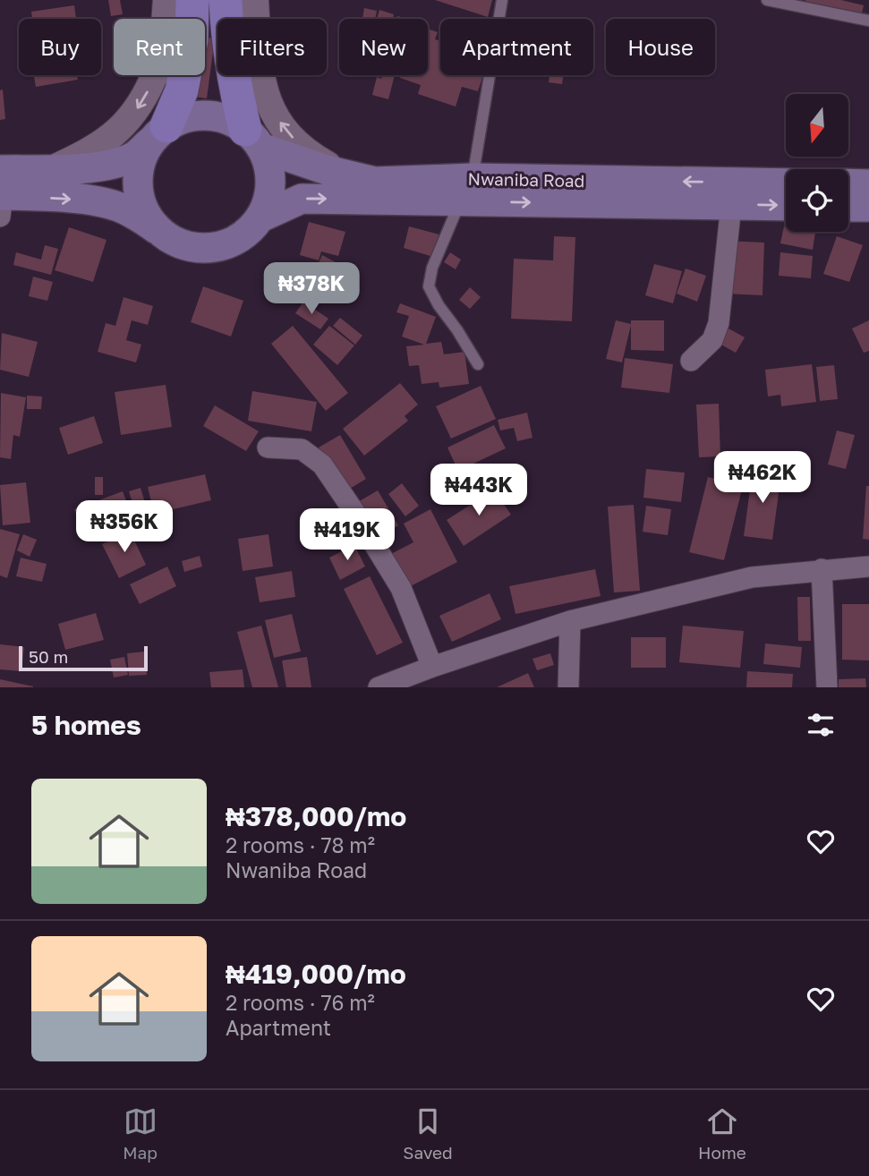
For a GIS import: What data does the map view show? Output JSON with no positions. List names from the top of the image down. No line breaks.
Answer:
{"streets":{"main road":["Nwaniba Road"]},"scale_bar":"50 m","north":"bottom","page":{"chip":["Buy","Rent","Filters","New","Apartment","House"],"price":["₦378K","₦462K","₦443K","₦356K","₦419K"],"scale":"50 m","heading":"5 homes","list":[{"name":"₦378,000/mo","note":"2 rooms · 78 m² · Nwaniba Road"},{"name":"₦419,000/mo","note":"2 rooms · 76 m² · Apartment"}],"tabs":["Map","Saved","Home"]}}
